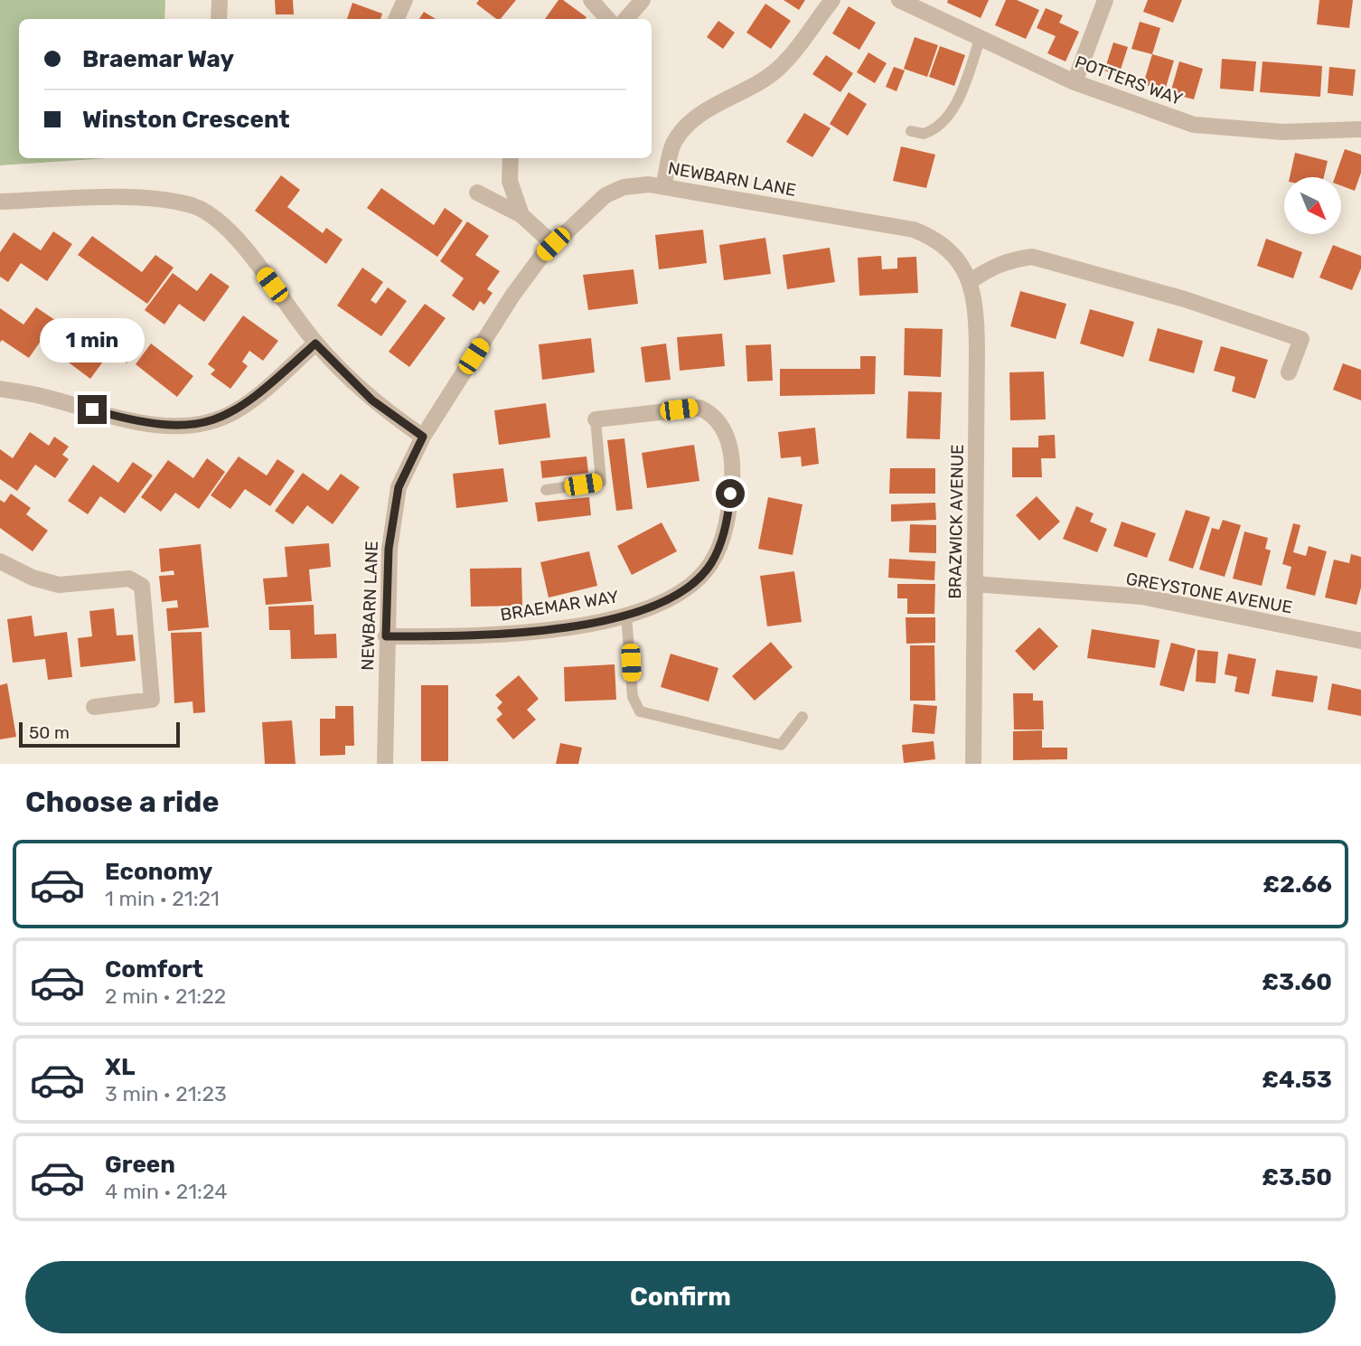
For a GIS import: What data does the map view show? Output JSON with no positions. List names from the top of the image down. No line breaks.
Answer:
{"streets":{"street":["POTTERS WAY","NEWBARN LANE","BRAZWICK AVENUE","GREYSTONE AVENUE","BRAEMAR WAY"]},"crossings":[["NEWBARN LANE","BRAZWICK AVENUE"],["NEWBARN LANE","BRAEMAR WAY"],["BRAZWICK AVENUE","GREYSTONE AVENUE"]],"scale_bar":"50 m","north":"bottom right","page":{"banner":["Braemar Way","Winston Crescent"],"bubble":"1 min","scale":"50 m","heading":"Choose a ride","list":[{"name":"Economy","note":"1 min · 21:21","value":"£2.66"},{"name":"Comfort","note":"2 min · 21:22","value":"£3.60"},{"name":"XL","note":"3 min · 21:23","value":"£4.53"},{"name":"Green","note":"4 min · 21:24","value":"£3.50"}],"buttons":"Confirm"}}
